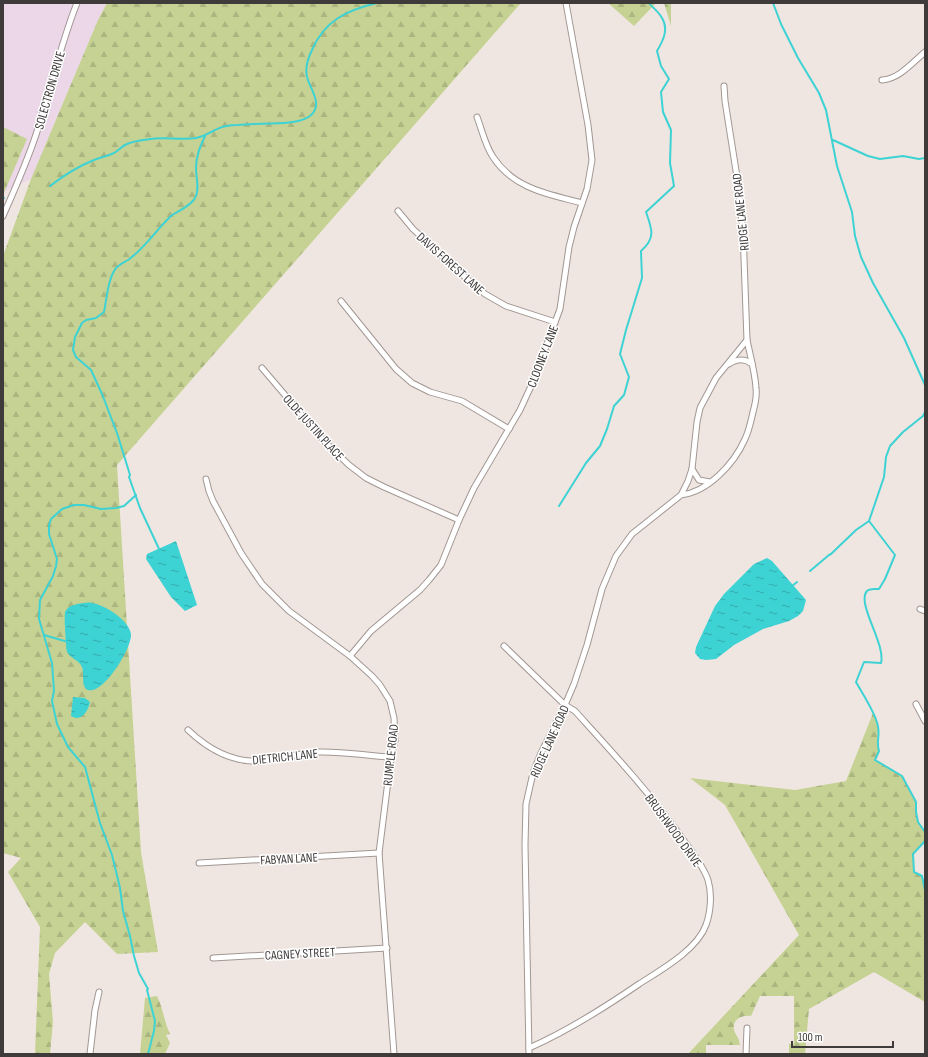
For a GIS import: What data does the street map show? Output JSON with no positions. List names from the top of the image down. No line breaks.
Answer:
{"streets":{"street":["SOLECTRON DRIVE","RIDGE LANE ROAD","DAVIS FOREST LANE","CLOONEY LANE","OLDE JUSTIN PLACE","RUMPLE ROAD","DIETRICH LANE","BRUSHWOOD DRIVE","FABYAN LANE","CAGNEY STREET"]},"crossings":[["RIDGE LANE ROAD","BRUSHWOOD DRIVE"],["DAVIS FOREST LANE","CLOONEY LANE"],["CLOONEY LANE","OLDE JUSTIN PLACE"],["CLOONEY LANE","RUMPLE ROAD"],["RUMPLE ROAD","DIETRICH LANE"],["RUMPLE ROAD","FABYAN LANE"],["RUMPLE ROAD","CAGNEY STREET"]],"scale_bar":"100 m"}
